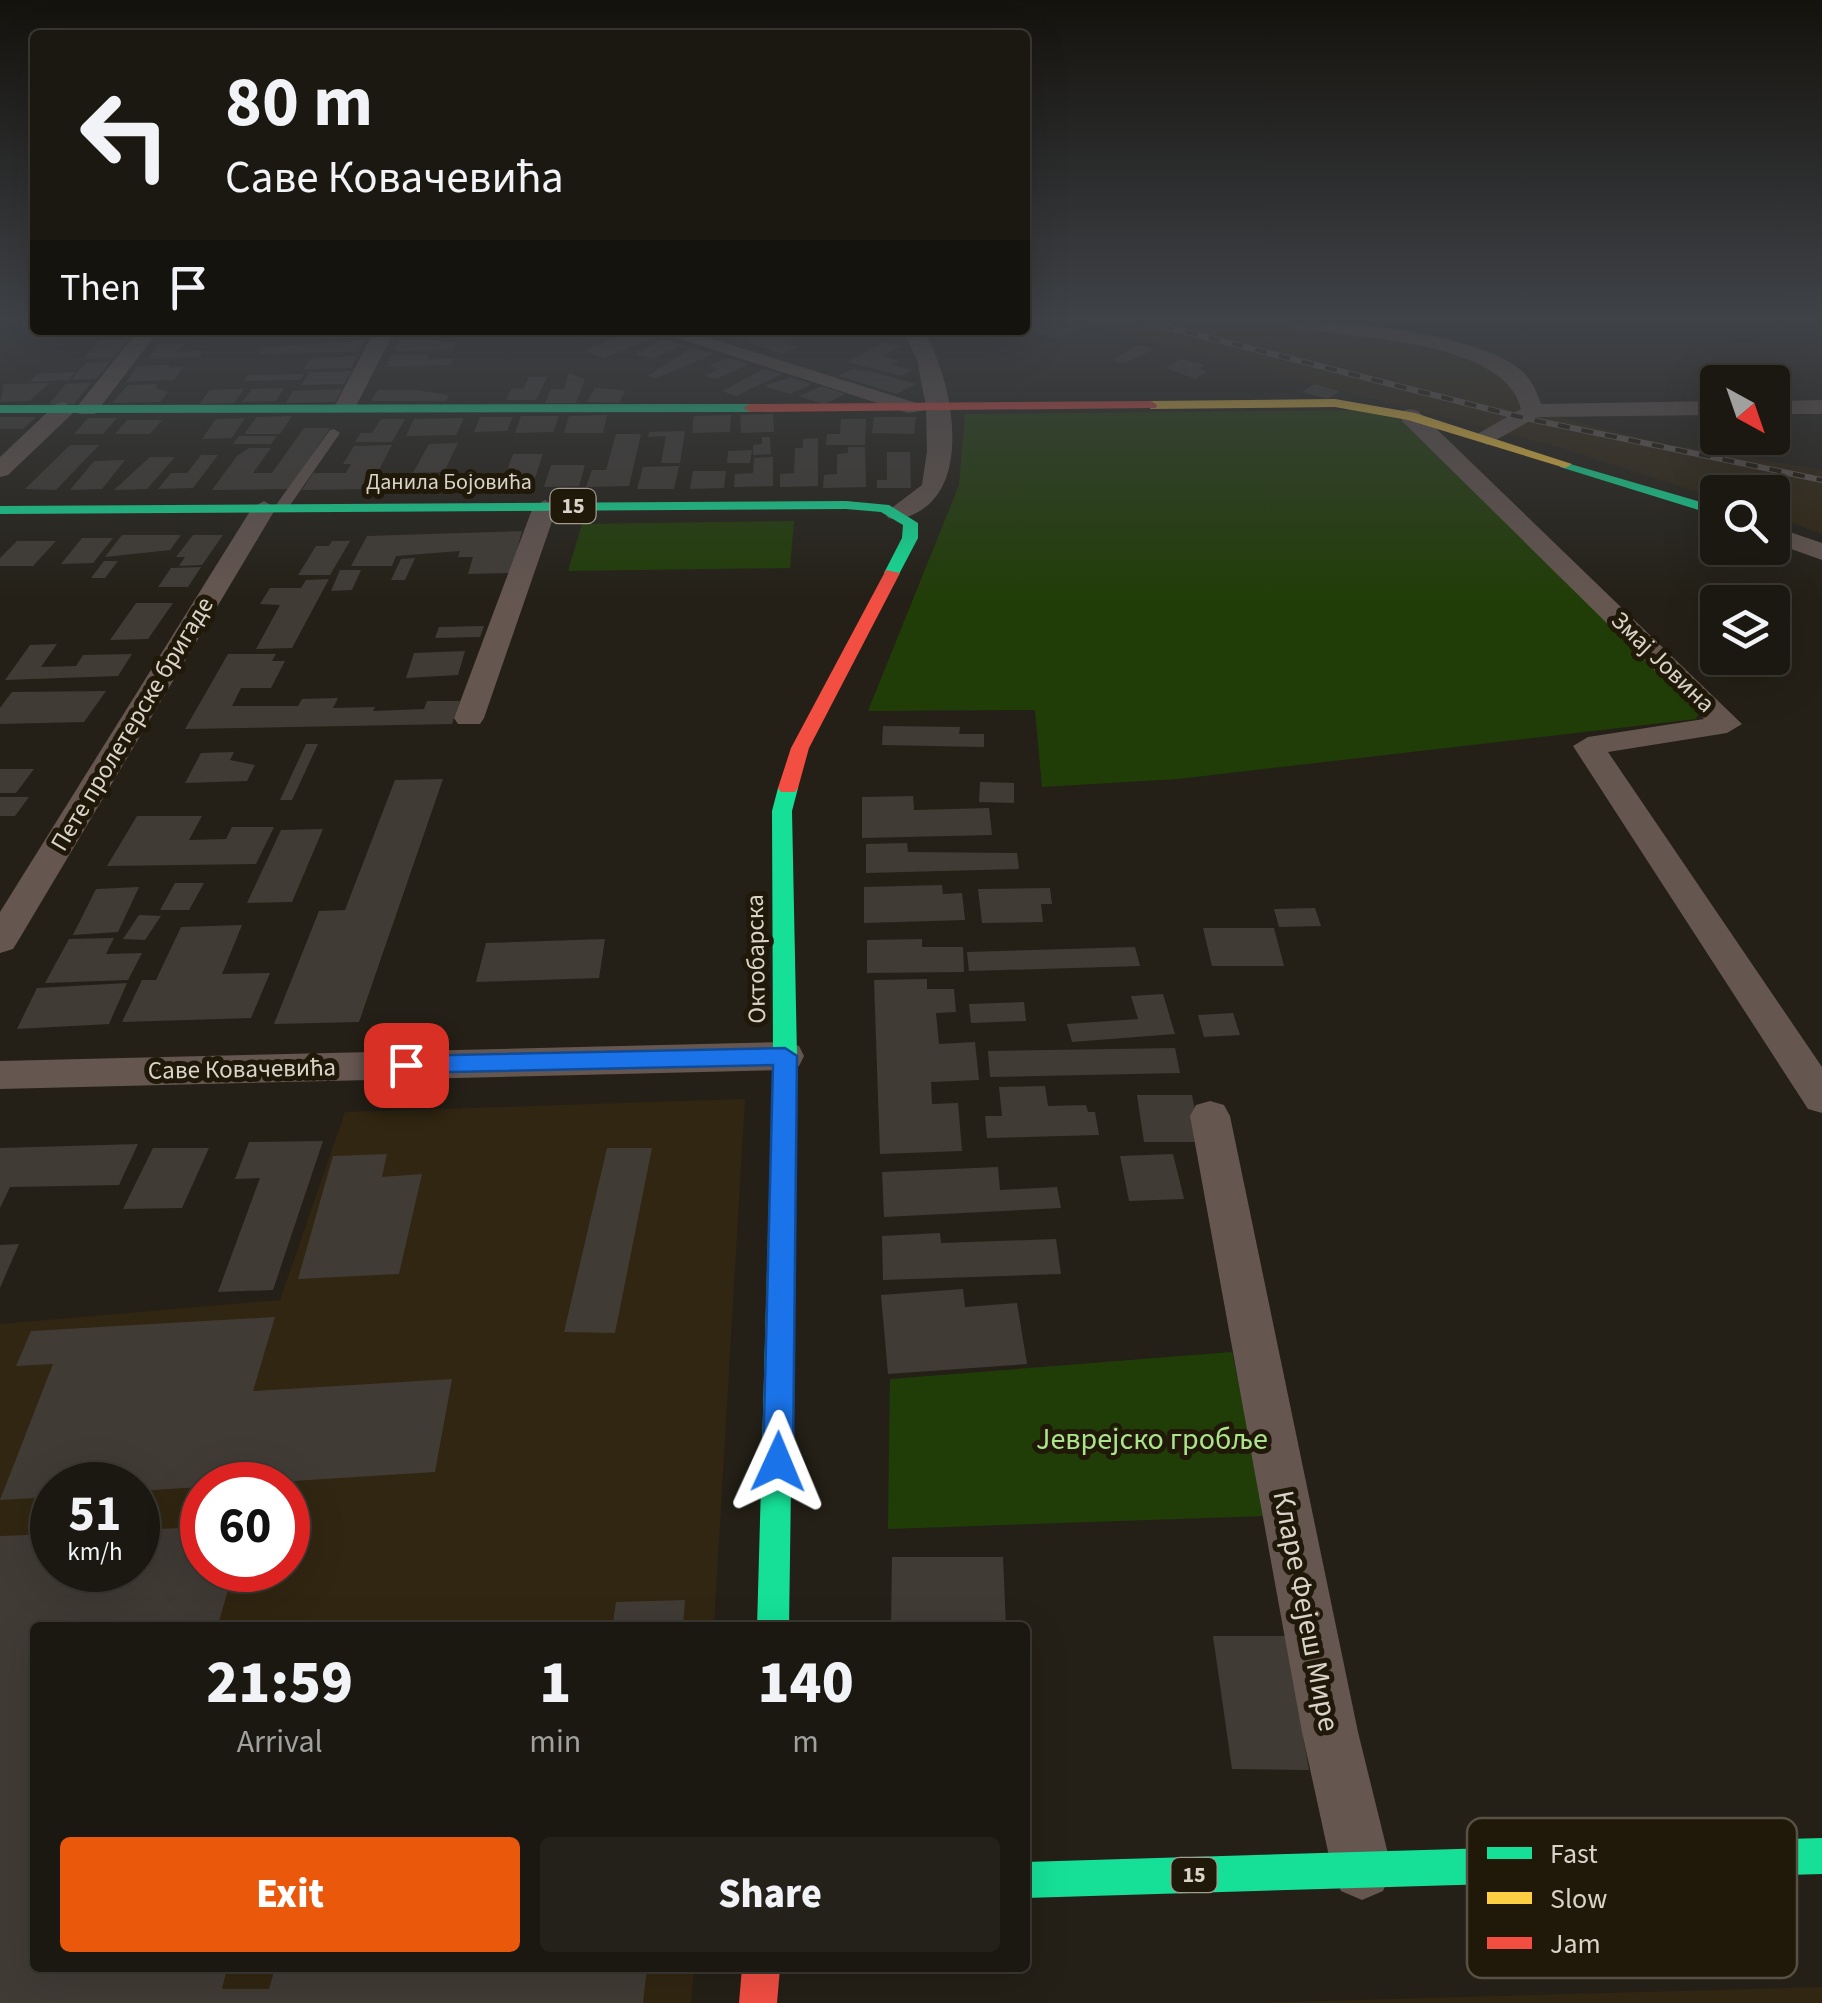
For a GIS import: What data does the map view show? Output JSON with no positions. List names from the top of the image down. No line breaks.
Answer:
{"streets":{"main road":["Данила Бојовића","15","Октобарска"],"street":["Змај Јовина","Пете пролетерске бригаде","Саве Ковачевића","Кларе Фејеш Мире"]},"crossings":[["Данила Бојовића","Пете пролетерске бригаде"],["Данила Бојовића","Октобарска"],["15","Кларе Фејеш Мире"],["Октобарска","Саве Ковачевића"]],"parks":["Јеврејско гробље"],"legend":["Fast","Slow","Jam"],"north":"bottom right","page":{"turn":["80 m","Саве Ковачевића"],"then":"Then","speed":"51 km/h","limit":"60","eta":["21:59","Arrival","1","min","140","m"],"buttons":["Exit","Share"]}}
